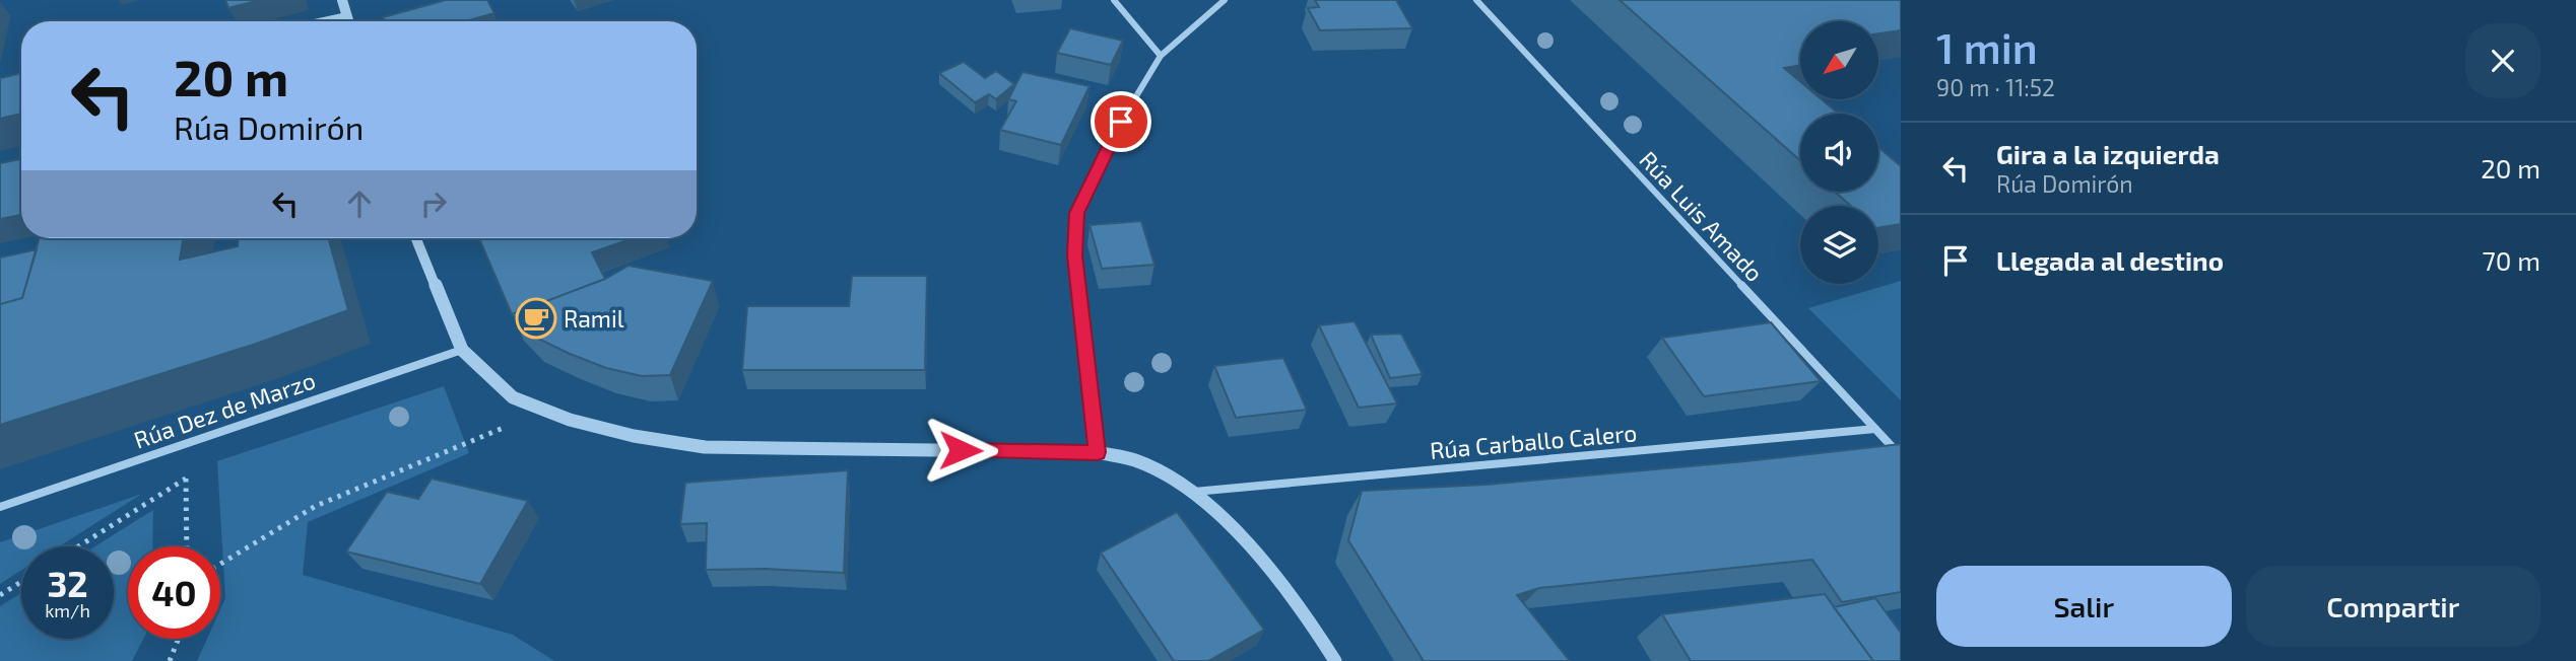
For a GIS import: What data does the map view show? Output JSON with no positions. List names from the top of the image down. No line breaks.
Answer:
{"streets":{"street":["Rúa Luis Amado","Rúa Dez de Marzo","Rúa Carballo Calero"]},"crossings":[["Rúa Luis Amado","Rúa Carballo Calero"]],"places":{"cafe":["Ramil"]},"north":"bottom left","page":{"heading":["1 min","90 m · 11:52"],"turn":["20 m","Rúa Domirón"],"list":[{"name":"Gira a la izquierda","note":"Rúa Domirón","value":"20 m"},{"name":"Llegada al destino","value":"70 m"}],"speed":"32 km/h","limit":"40","buttons":["Salir","Compartir"]}}
